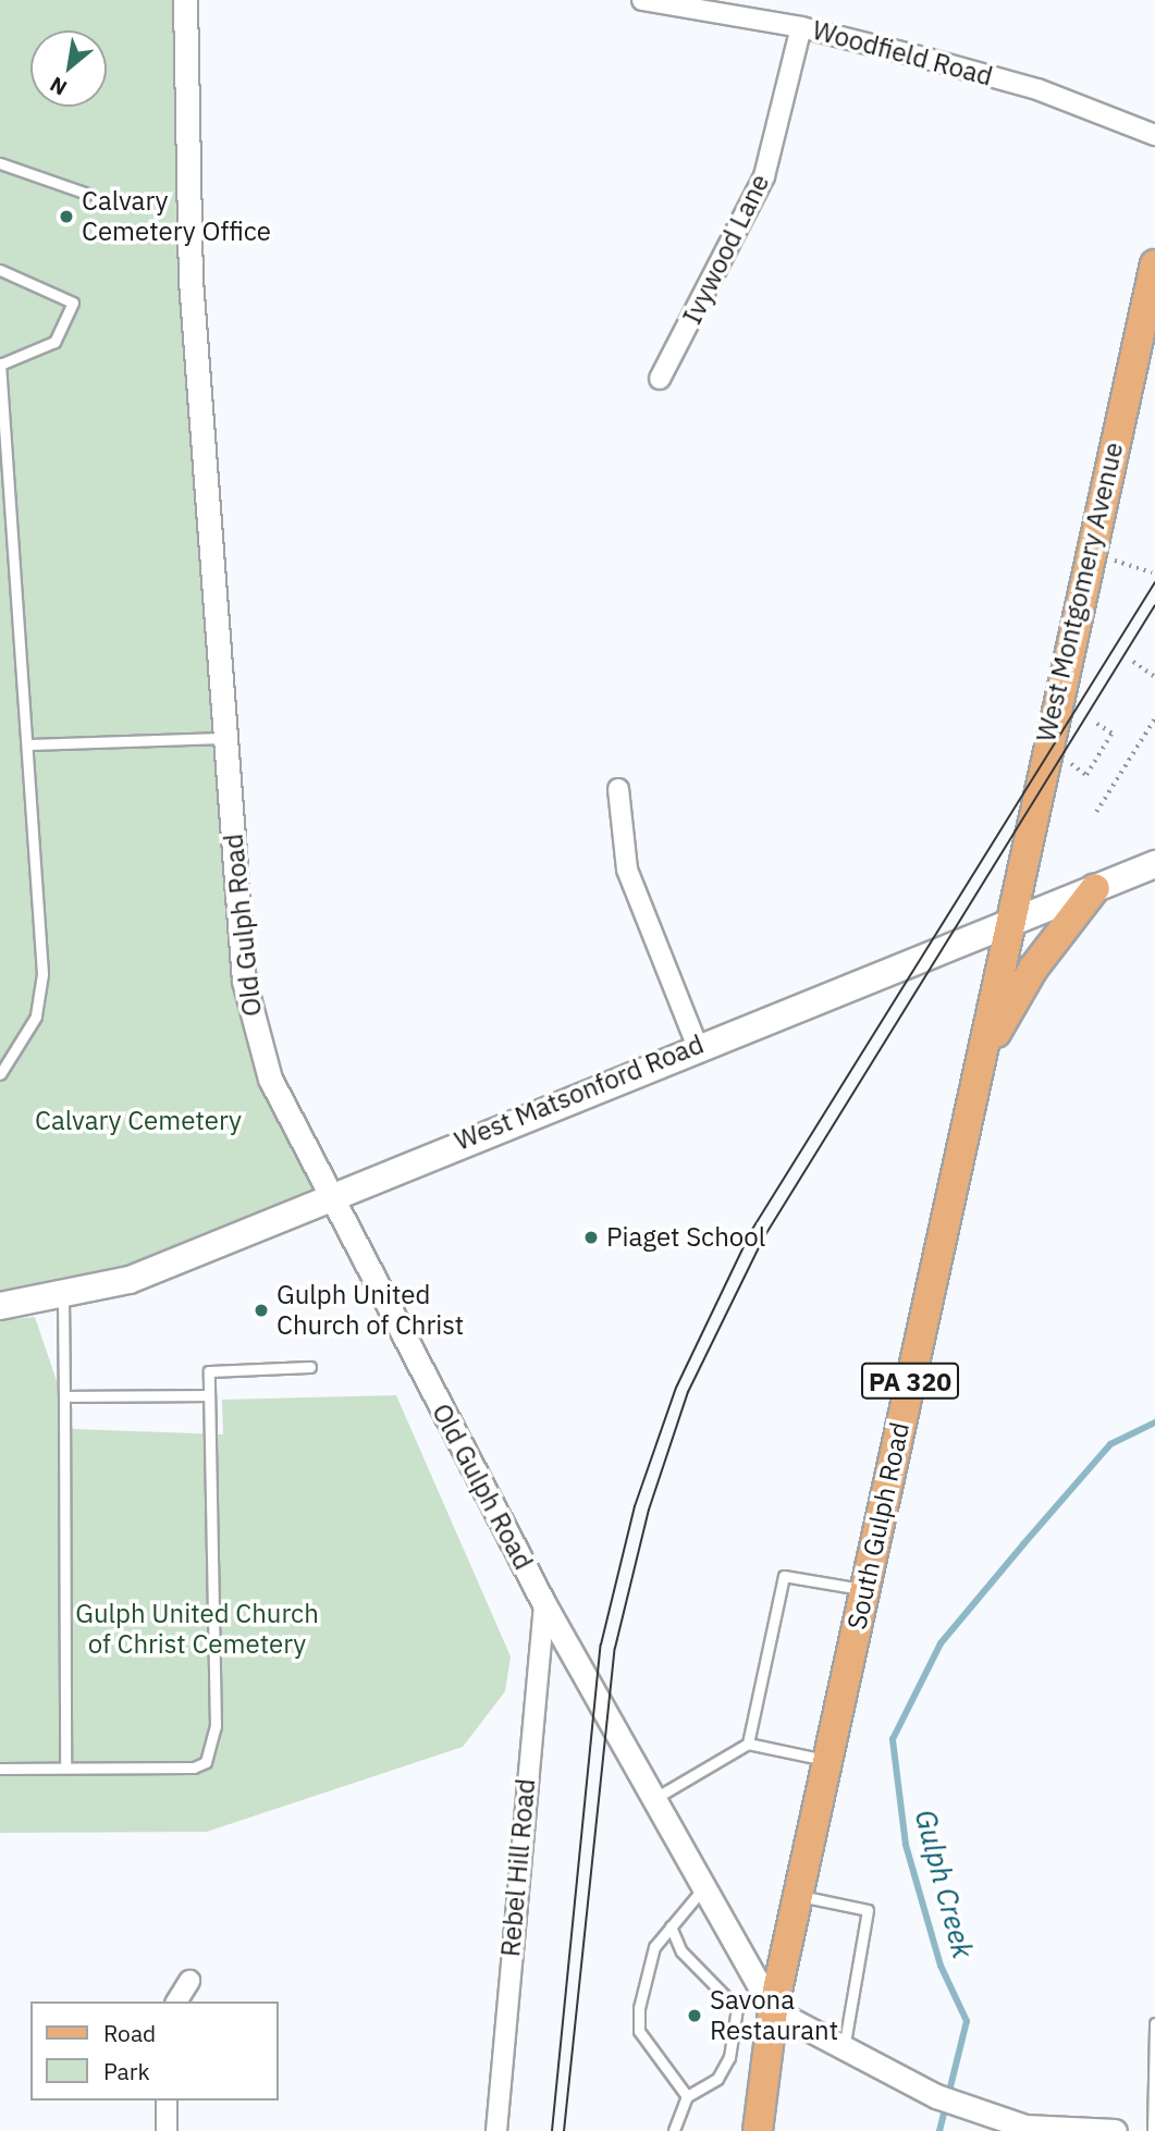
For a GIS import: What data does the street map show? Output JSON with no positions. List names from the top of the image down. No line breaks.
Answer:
{"streets":{"main road":["West Montgomery Avenue","West Matsonford Road","PA 320","South Gulph Road"],"street":["Woodfield Road","Ivywood Lane","Old Gulph Road","Rebel Hill Road"]},"crossings":[["Woodfield Road","Ivywood Lane"],["West Montgomery Avenue","West Matsonford Road"],["West Montgomery Avenue","South Gulph Road"],["Old Gulph Road","West Matsonford Road"],["Old Gulph Road","South Gulph Road"],["Old Gulph Road","Rebel Hill Road"],["West Matsonford Road","South Gulph Road"]],"water":["Gulph Creek"],"parks":["Calvary Cemetery","Gulph United Church of Christ Cemetery"],"places":["Calvary Cemetery Office","Piaget School","Gulph United Church of Christ","Savona Restaurant"],"legend":["Road","Park"],"north":"bottom left"}
